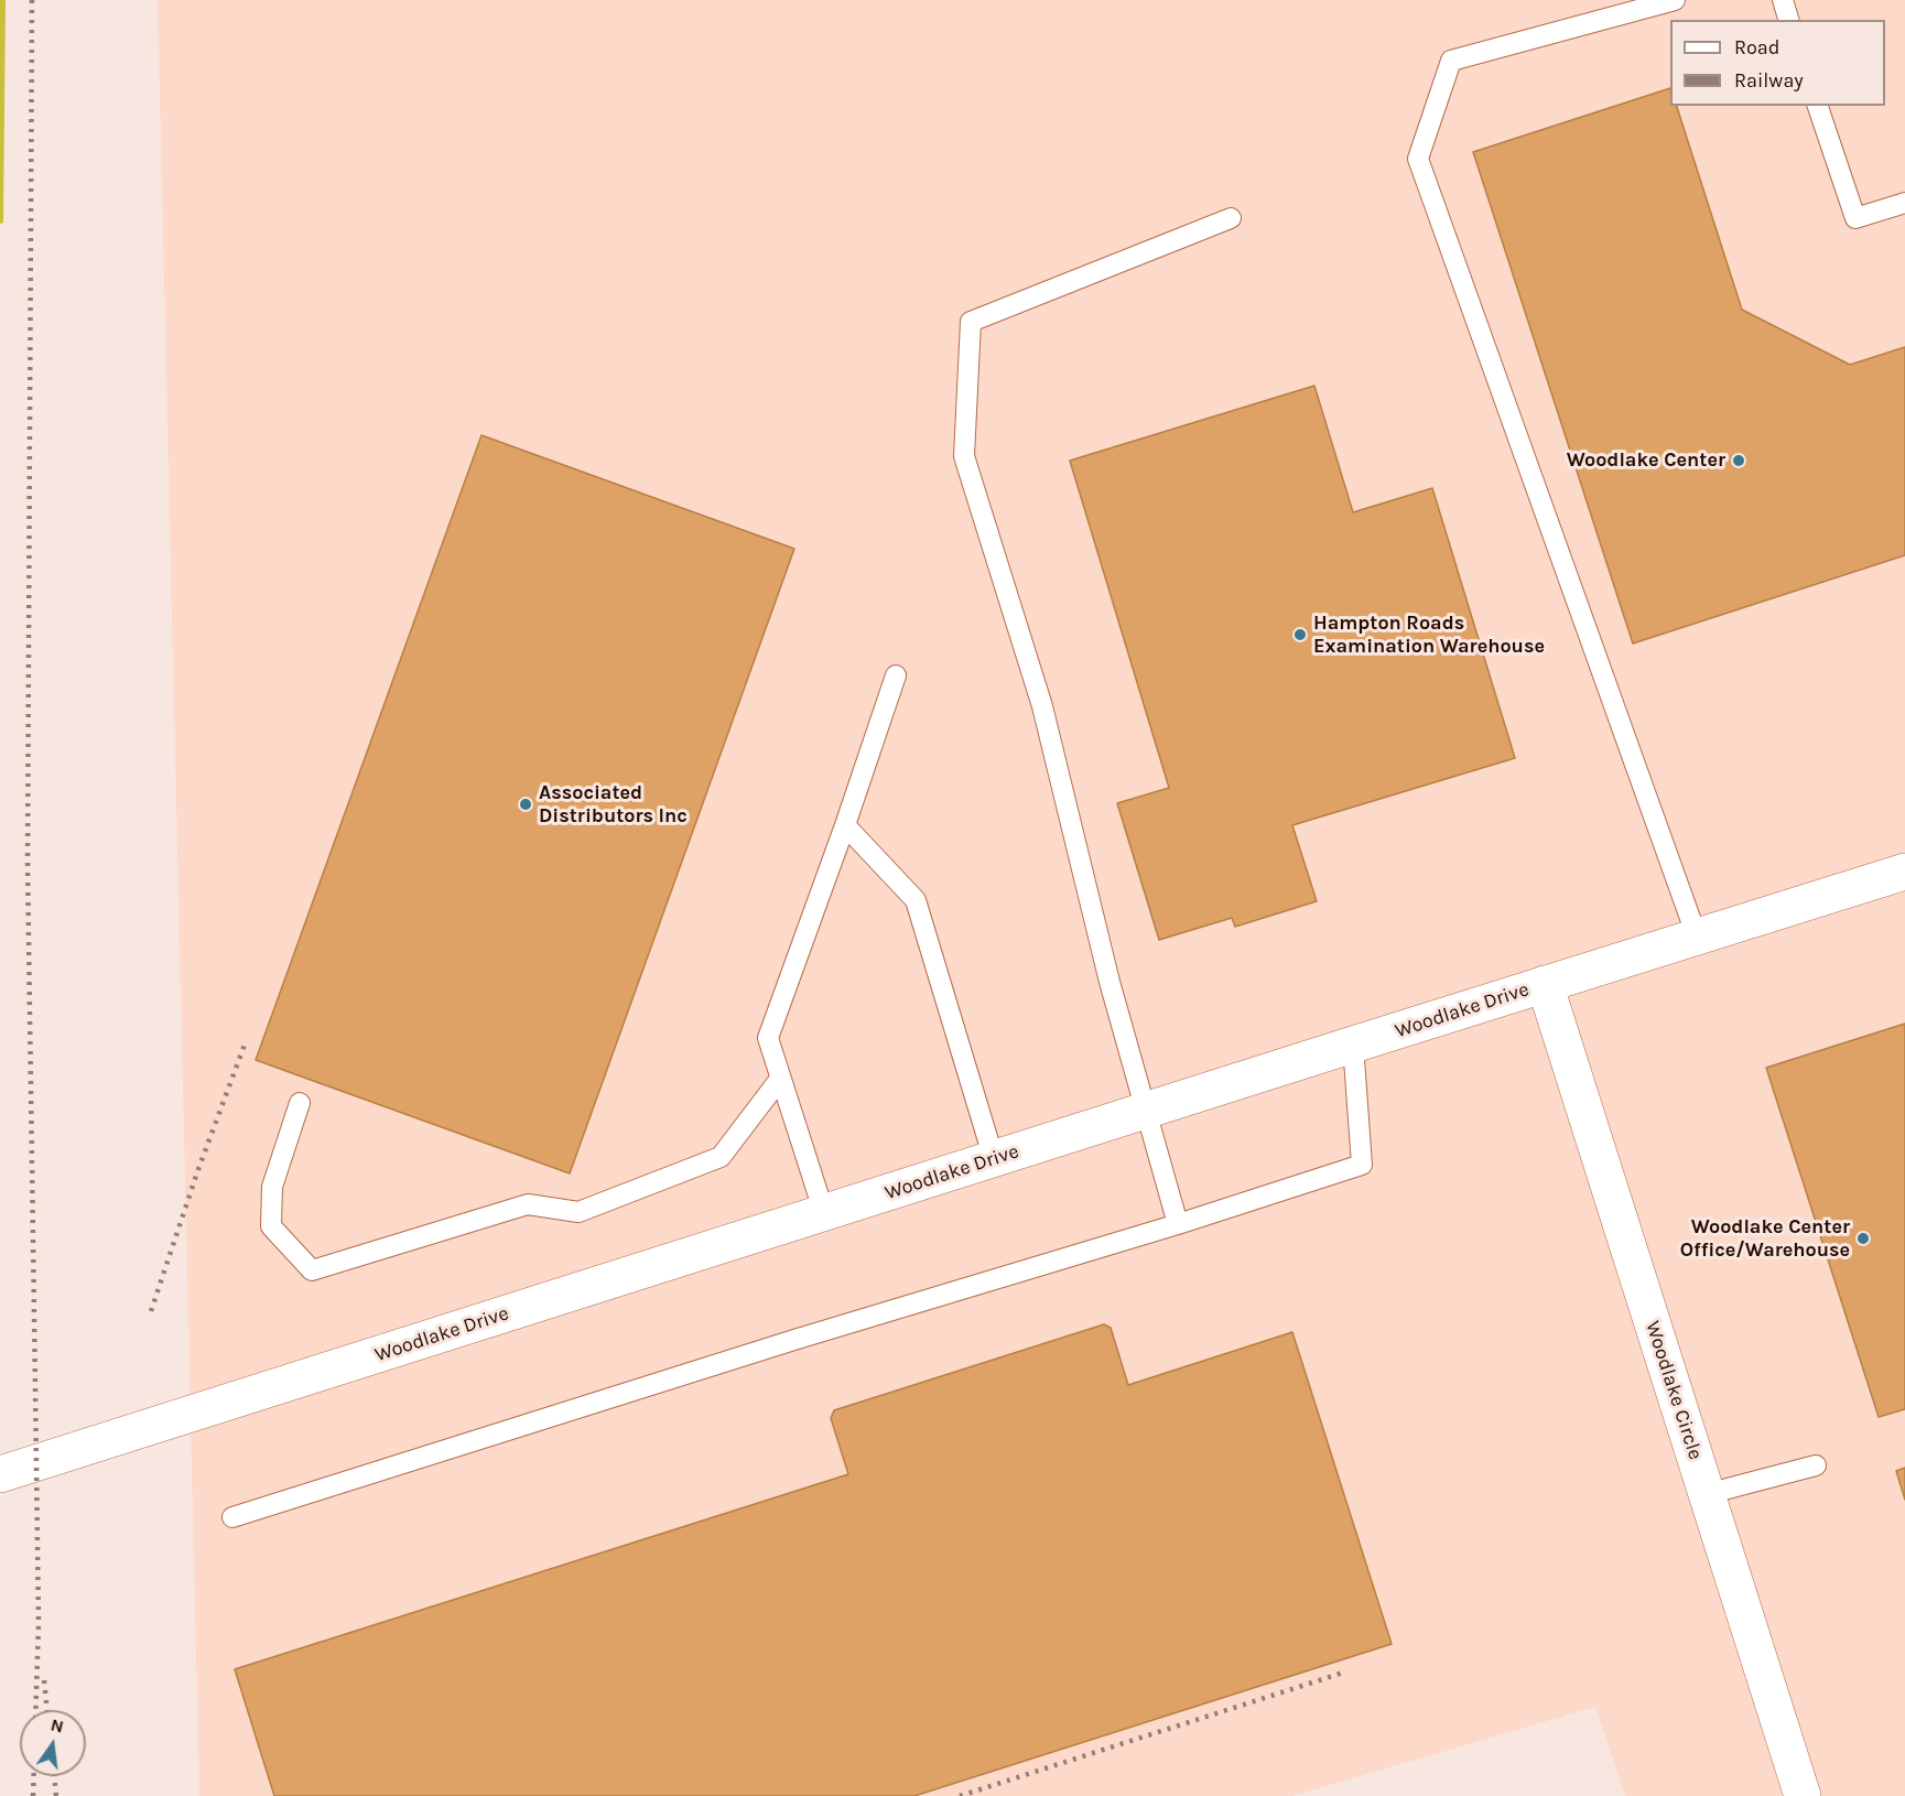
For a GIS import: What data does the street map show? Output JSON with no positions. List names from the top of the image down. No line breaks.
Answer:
{"streets":{"street":["Woodlake Drive","Woodlake Circle"]},"crossings":[["Woodlake Drive","Woodlake Circle"]],"places":["Woodlake Center","Hampton Roads Examination Warehouse","Associated Distributors Inc","Woodlake Center Office/Warehouse"],"legend":["Road","Railway"],"north":"top"}
